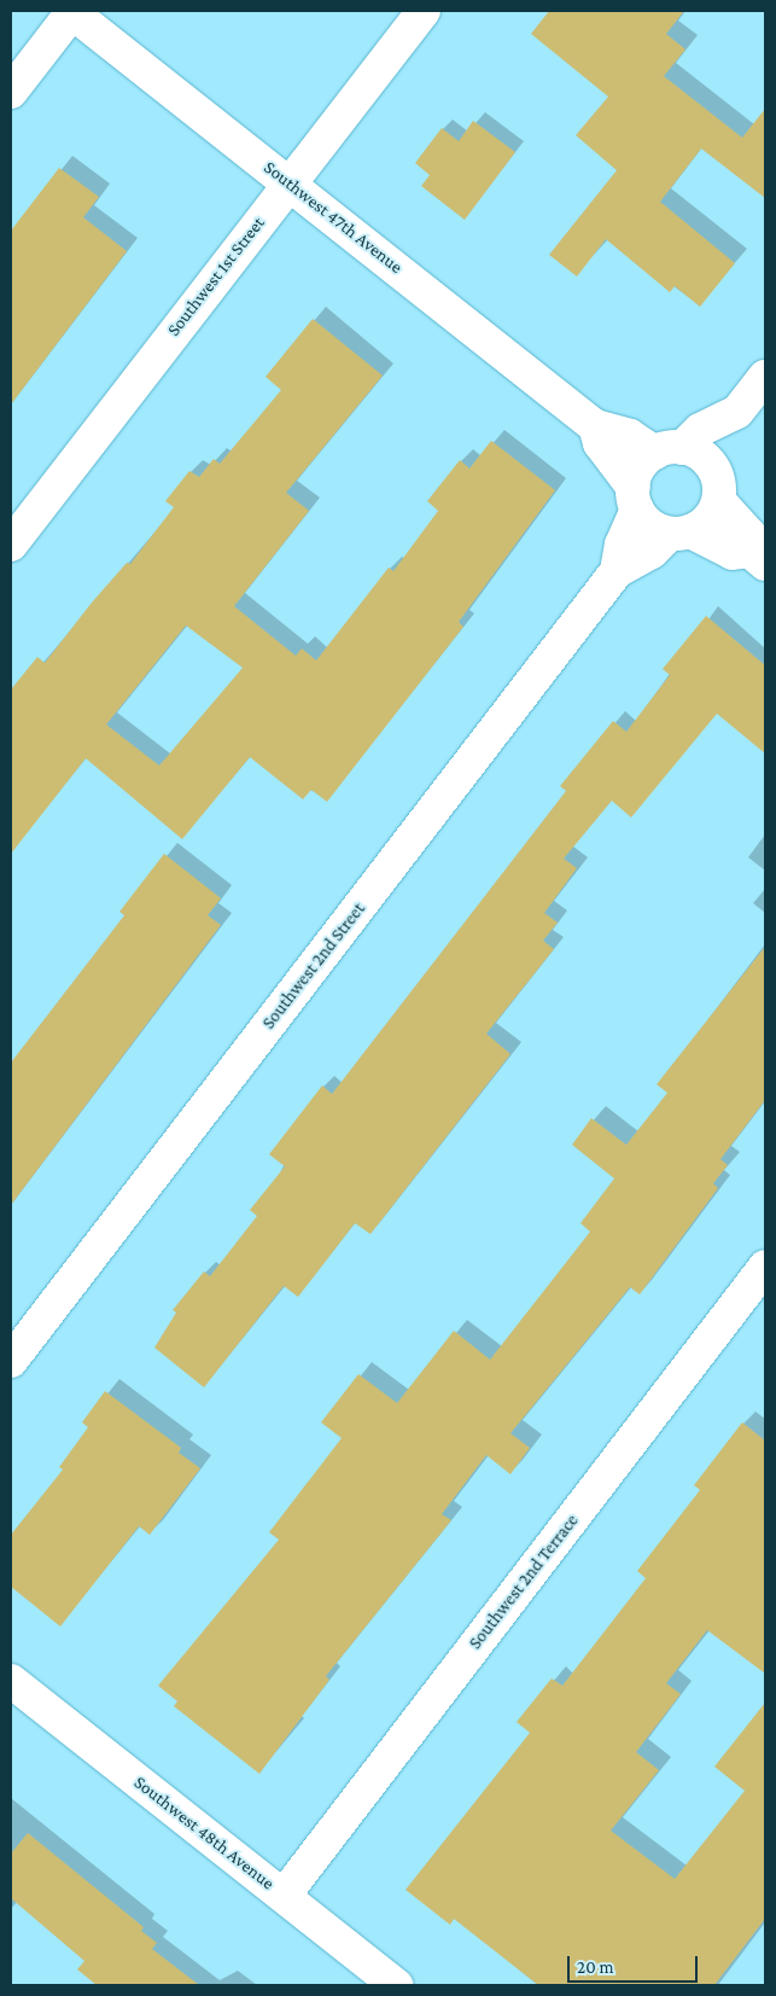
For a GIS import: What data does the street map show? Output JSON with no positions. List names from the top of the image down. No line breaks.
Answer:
{"streets":{"street":["Southwest 47th Avenue","Southwest 1st Street","Southwest 2nd Street","Southwest 2nd Terrace","Southwest 48th Avenue"]},"crossings":[["Southwest 47th Avenue","Southwest 1st Street"],["Southwest 47th Avenue","Southwest 2nd Street"],["Southwest 2nd Terrace","Southwest 48th Avenue"]],"scale_bar":"20 m"}
